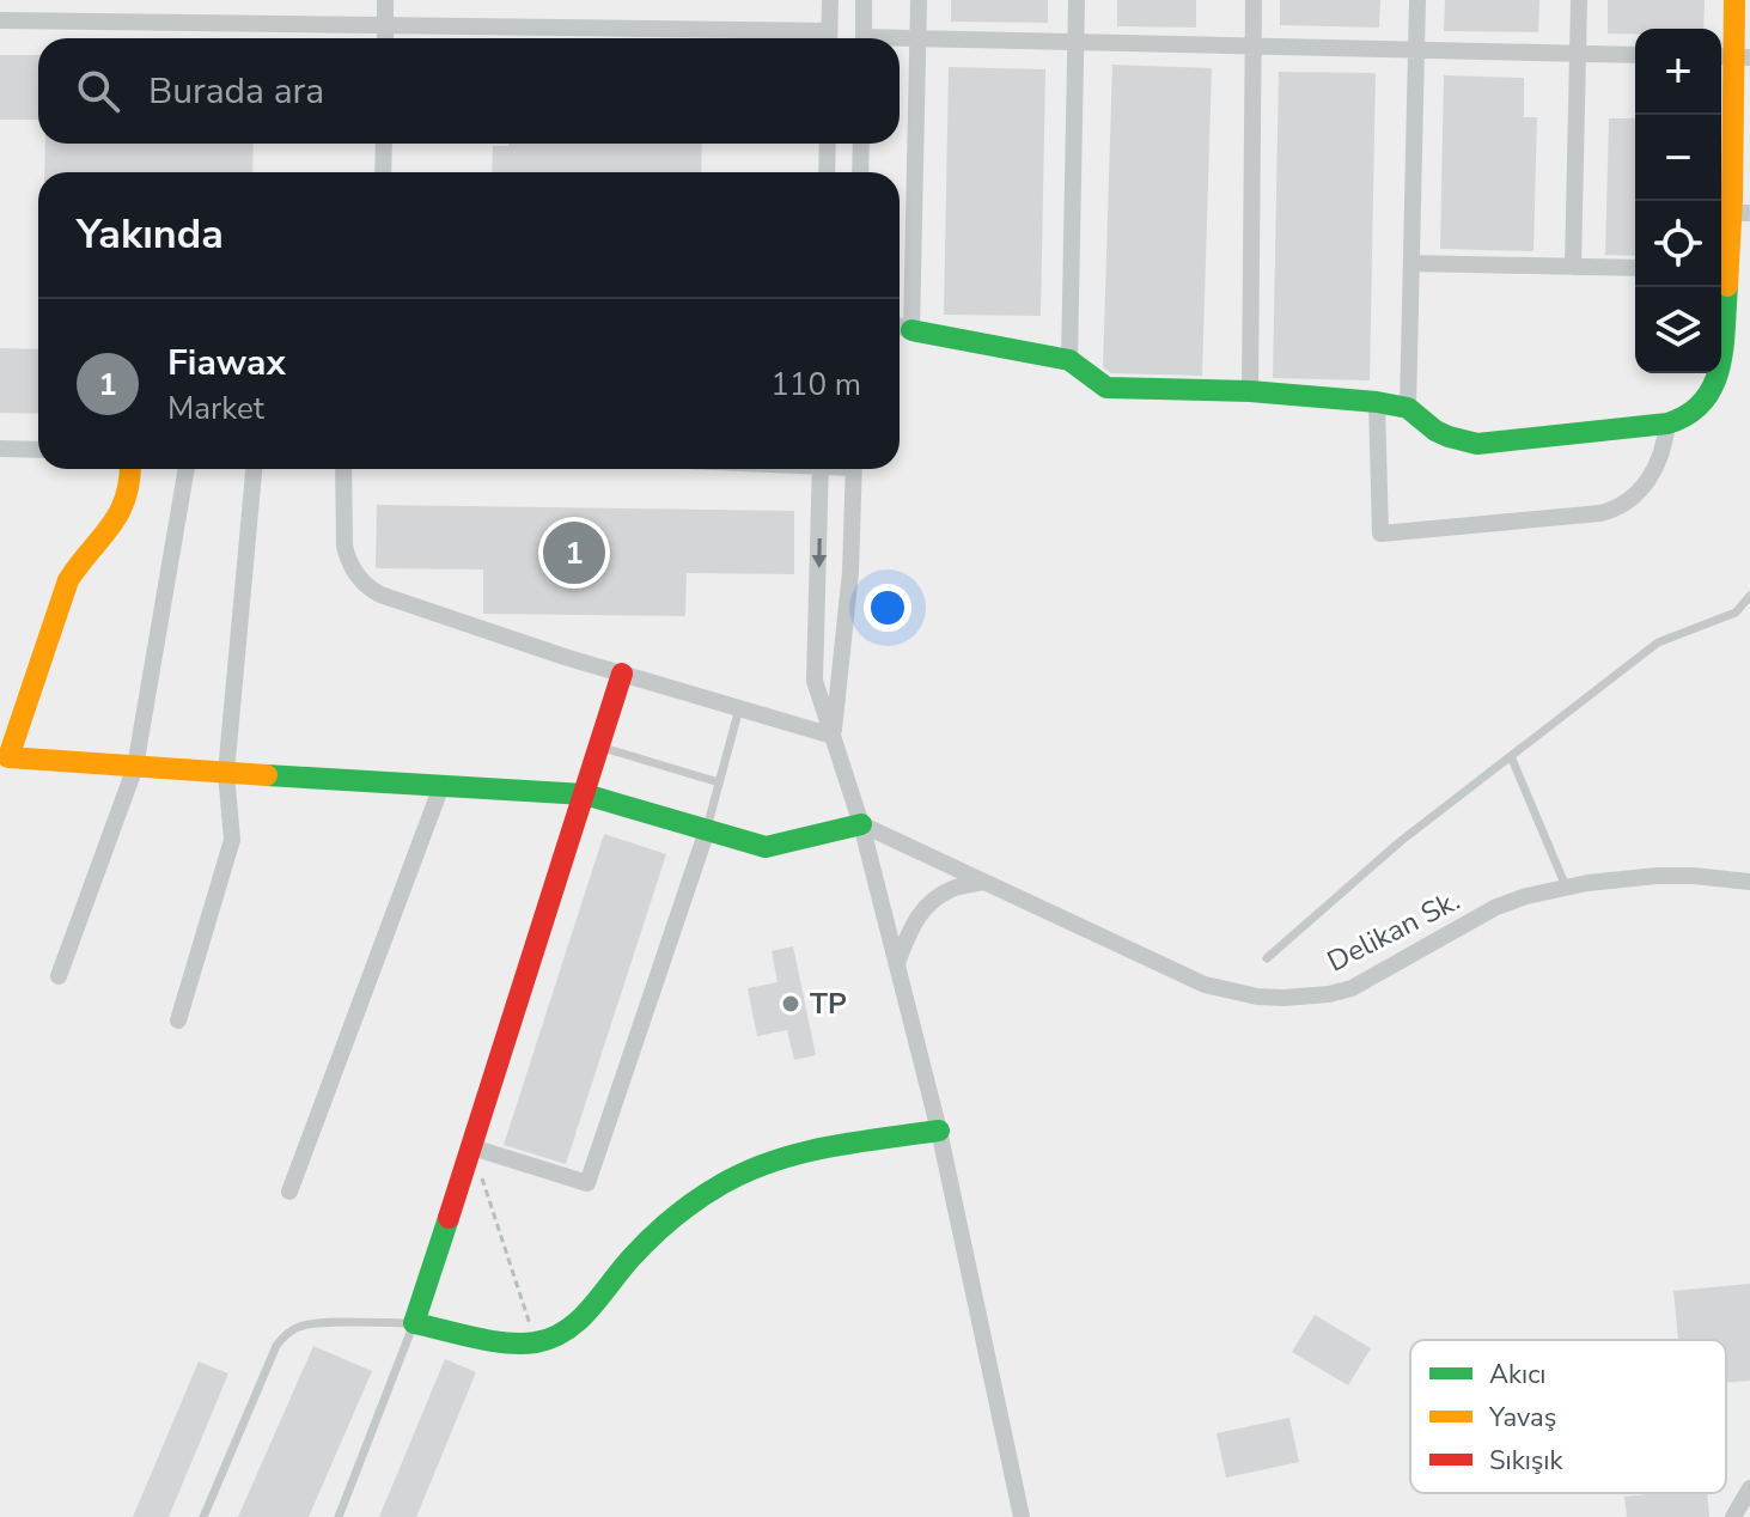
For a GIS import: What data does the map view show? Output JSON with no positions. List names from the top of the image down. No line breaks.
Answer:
{"streets":{"street":["Delikan Sk."]},"places":["TP"],"legend":["Akıcı","Yavaş","Sıkışık"],"page":{"map_buttons":["+","−"],"search":"Burada ara","heading":"Yakında","list":[{"mark":"1","name":"Fiawax","note":"Market","value":"110 m"}],"pins":"1"}}
